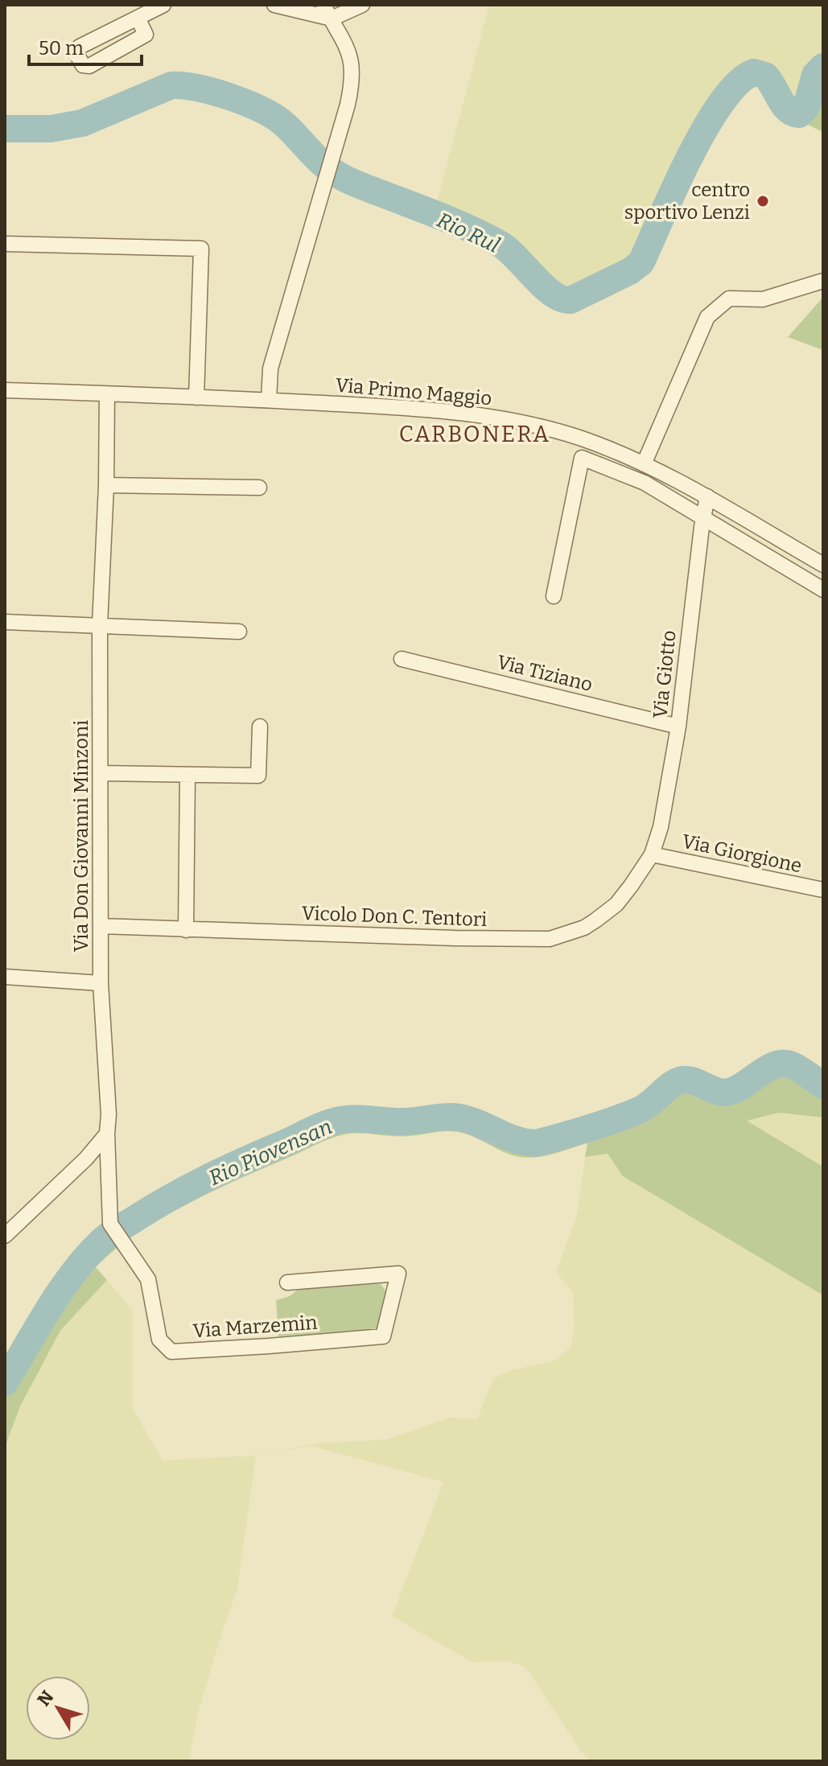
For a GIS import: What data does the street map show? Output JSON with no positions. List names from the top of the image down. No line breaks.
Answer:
{"streets":{"street":["Via Primo Maggio","Via Tiziano","Via Giotto","Via Don Giovanni Minzoni","Via Giorgione","Vicolo Don C. Tentori","Via Marzemin"]},"crossings":[["Via Primo Maggio","Via Giotto"],["Via Primo Maggio","Via Don Giovanni Minzoni"],["Via Tiziano","Via Giotto"],["Via Giotto","Via Giorgione"],["Via Giotto","Vicolo Don C. Tentori"],["Via Don Giovanni Minzoni","Vicolo Don C. Tentori"],["Via Don Giovanni Minzoni","Via Marzemin"],["Via Giorgione","Vicolo Don C. Tentori"]],"districts":["CARBONERA"],"water":["Rio Rul","Rio Piovensan"],"places":["centro sportivo Lenzi"],"scale_bar":"50 m","north":"top left"}
